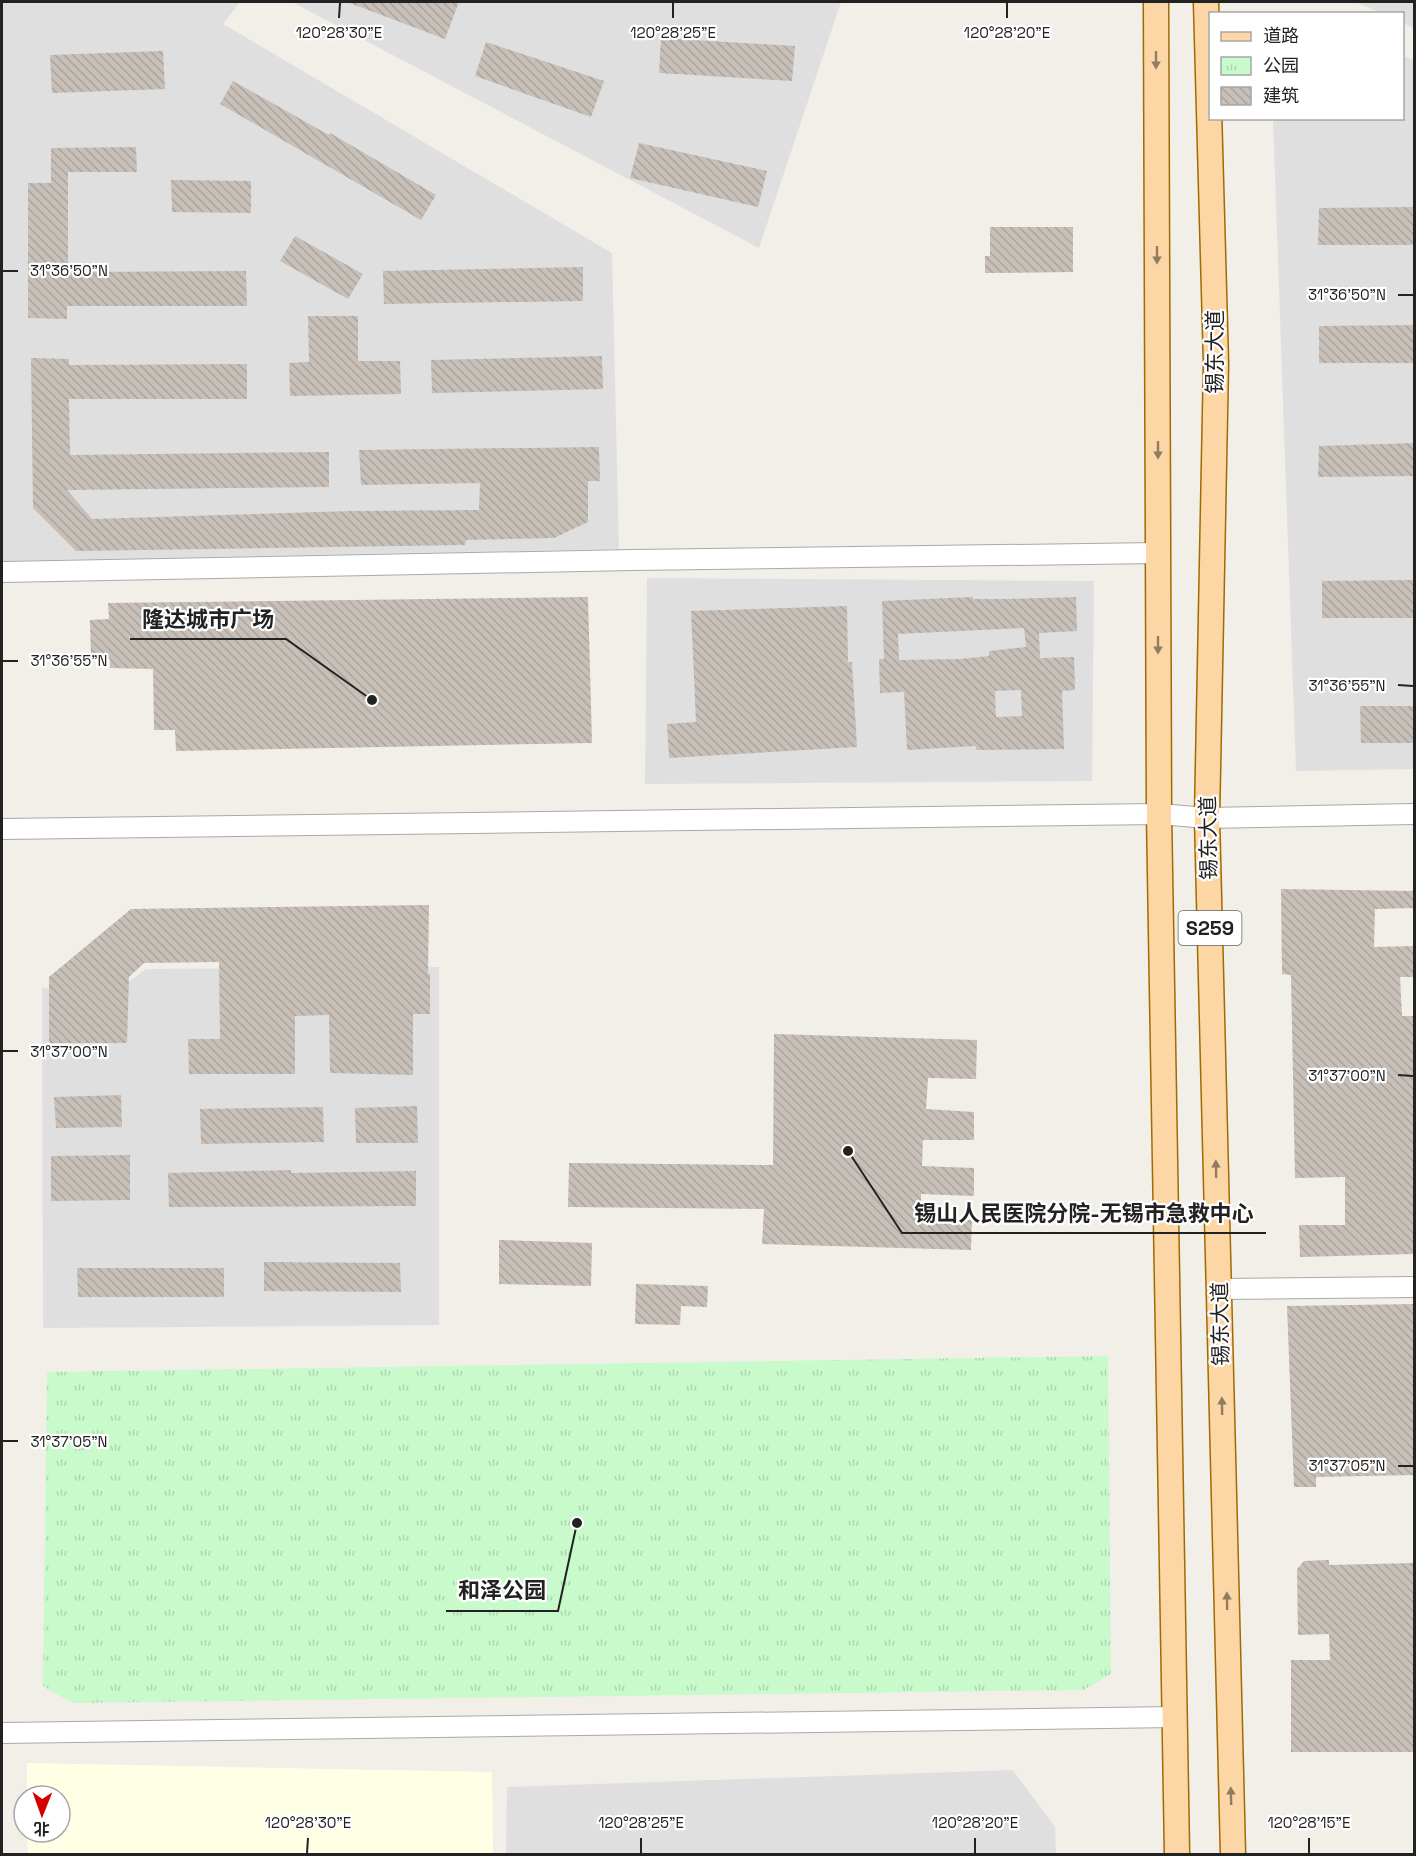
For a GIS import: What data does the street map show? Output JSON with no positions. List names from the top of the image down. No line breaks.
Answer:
{"streets":{"main road":["锡东大道","S259"]},"places":["隆达城市广场","锡山人民医院分院-无锡市急救中心","和泽公园"],"legend":["道路","公园","建筑"],"north":"bottom","coordinates":["120°28'30\"E","120°28'25\"E","120°28'20\"E","31°36'50\"N","31°36'55\"N","31°37'00\"N","31°37'05\"N","120°28'15\"E"]}
